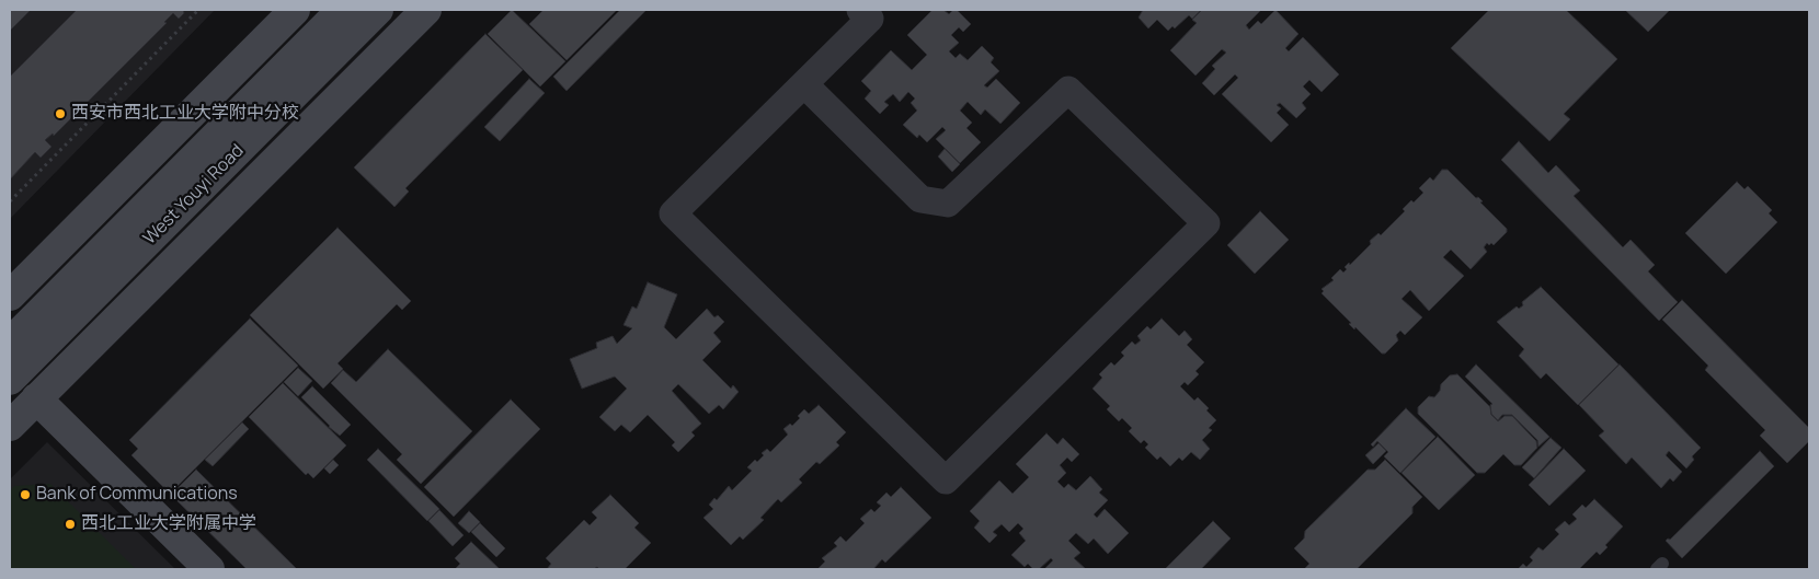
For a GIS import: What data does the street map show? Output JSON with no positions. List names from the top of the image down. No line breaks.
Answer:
{"streets":{"street":["West Youyi Road"]},"places":["西安市西北工业大学附中分校","Bank of Communications","西北工业大学附属中学"]}
